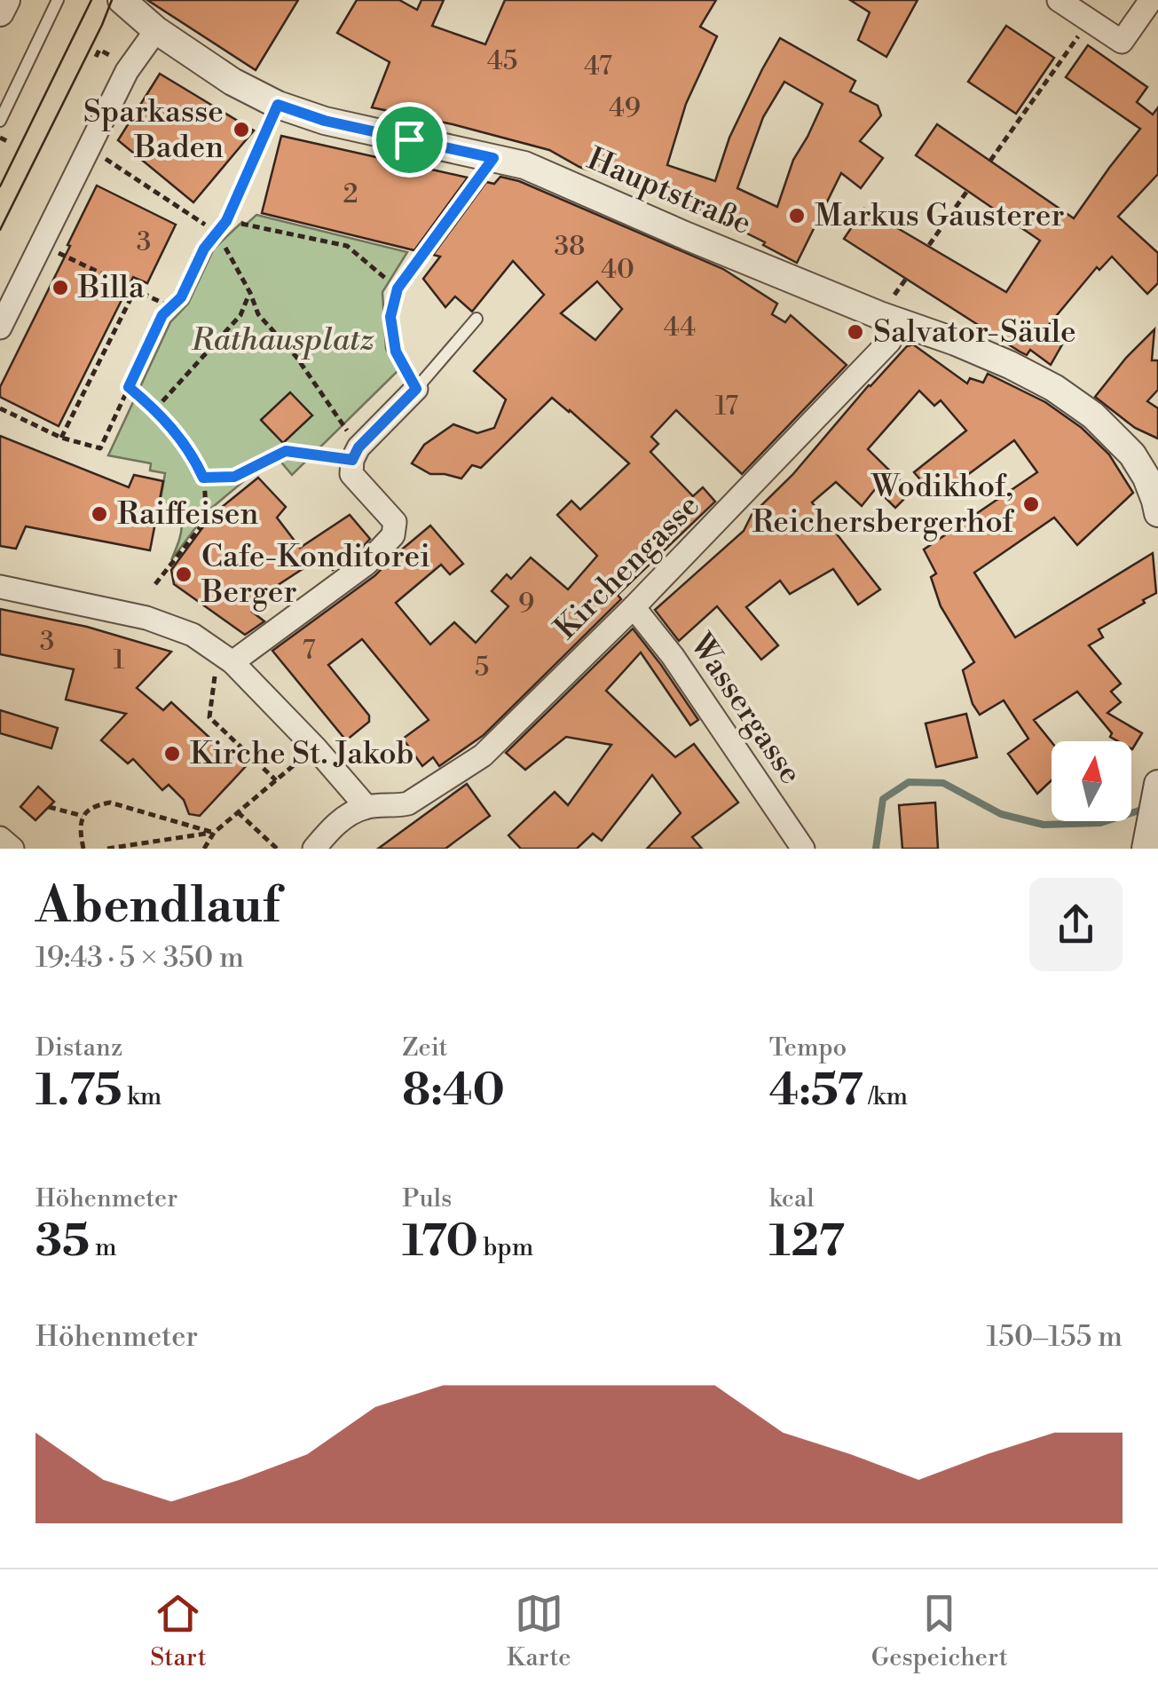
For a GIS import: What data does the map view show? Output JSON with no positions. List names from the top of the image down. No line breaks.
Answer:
{"streets":{"street":["Hauptstraße","Kirchengasse","Wassergasse"]},"crossings":[["Hauptstraße","Kirchengasse"],["Kirchengasse","Wassergasse"]],"parks":["Rathausplatz"],"places":["Sparkasse Baden","Markus Gausterer","Billa","Salvator-Säule","Wodikhof, Reichersbergerhof","Raiffeisen","Cafe-Konditorei Berger","Kirche St. Jakob"],"house_numbers":["45","47","49","2","3","38","40","44","17","9","3","7","1","5"],"north":"top","page":{"heading":["Abendlauf","19:43 · 5 × 350 m"],"stats":[["Distanz","1.75 km"],["Zeit","8:40"],["Tempo","4:57 /km"],["Höhenmeter","35 m"],["Puls","170 bpm"],["kcal","127"]],"chart":["Höhenmeter","150–155 m"],"tabs":["Start","Karte","Gespeichert"]}}
